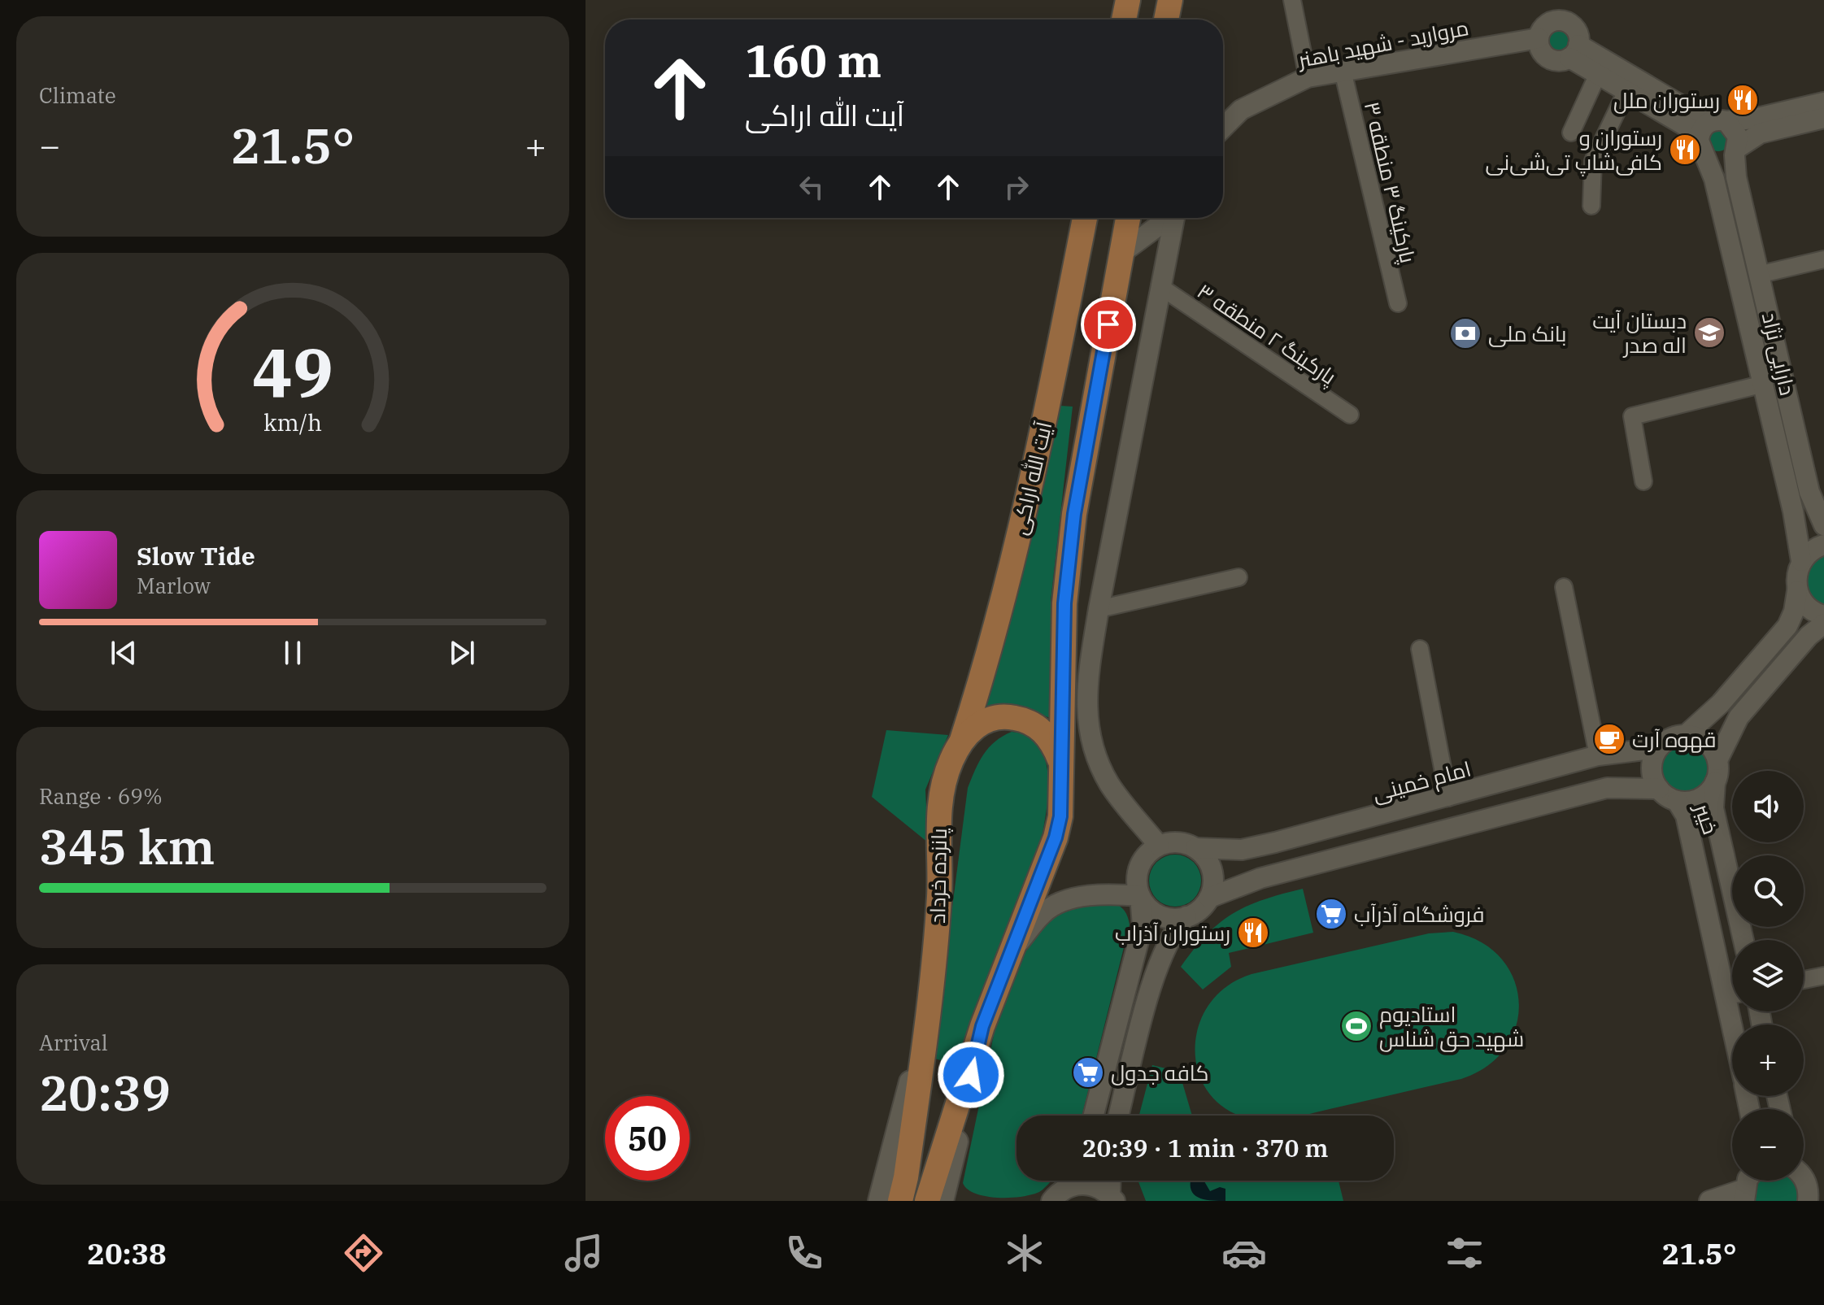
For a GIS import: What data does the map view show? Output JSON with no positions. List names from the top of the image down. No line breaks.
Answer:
{"streets":{"main road":["آیت الله اراکی","پانزده خرداد"],"street":["مروارید - شهید باهنر","پارکینگ ۳ منطقه ۳","پارکینگ ۲ منطقه ۳","دارایی نژاد","امام خمینی","خیبر"]},"crossings":[["مروارید - شهید باهنر","پارکینگ ۳ منطقه ۳"],["دارایی نژاد","امام خمینی"],["دارایی نژاد","خیبر"],["آیت الله اراکی","پانزده خرداد"],["امام خمینی","خیبر"]],"places":{"restaurant":["رستوران ملل","رستوران و کافی‌شاپ تی‌شی‌نی","رستوران آذراب"],"school or university":["دبستان آیت اله صدر"],"bank":["بانک ملی"],"cafe":["قهوه آرت"],"supermarket":["فروشگاه آذرآب","کافه جدول"],"sports":["استادیوم شهید حق شناس"]},"page":{"tile":["Climate",["Range · 69%","345 km"],["Arrival","20:39"]],"turn":["160 m","آیت الله اراکی"],"heat":["−","21.5°","+"],"song":["Slow Tide","Marlow"],"map_buttons":["+","−"],"limit":"50","trip":"20:39 · 1 min · 370 m","tabs":["20:38","21.5°"],"gauge":["49","km/h"]}}
